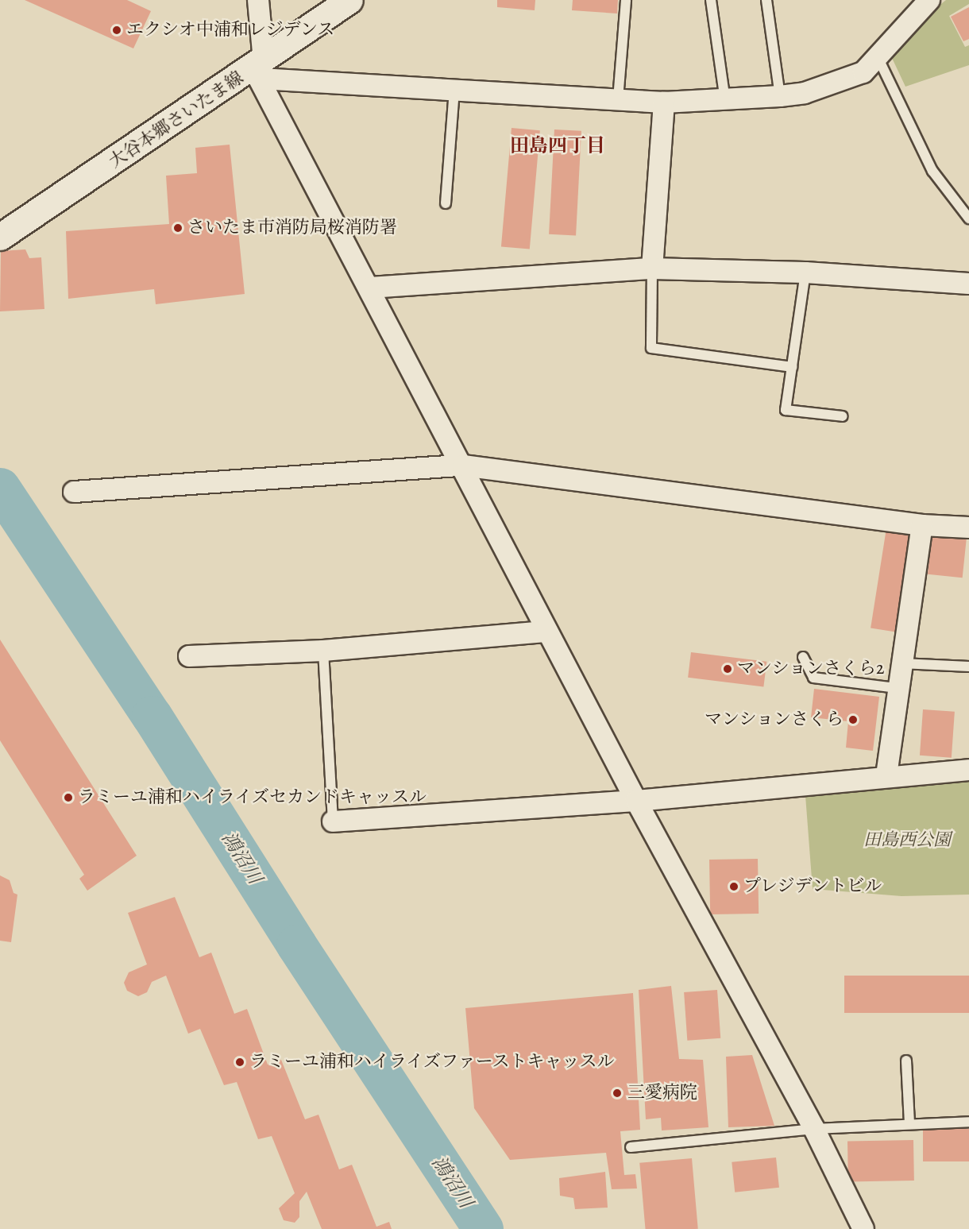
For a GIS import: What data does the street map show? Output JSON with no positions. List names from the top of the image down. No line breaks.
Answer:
{"streets":{"main road":["大谷本郷さいたま線"]},"districts":["田島四丁目"],"water":["鴻沼川"],"parks":["田島西公園"],"places":["エクシオ中浦和レジデンス","さいたま市消防局桜消防署","マンションさくら2","マンションさくら","ラミーユ浦和ハイライズセカンドキャッスル","プレジデントビル","ラミーユ浦和ハイライズファーストキャッスル","三愛病院"]}
